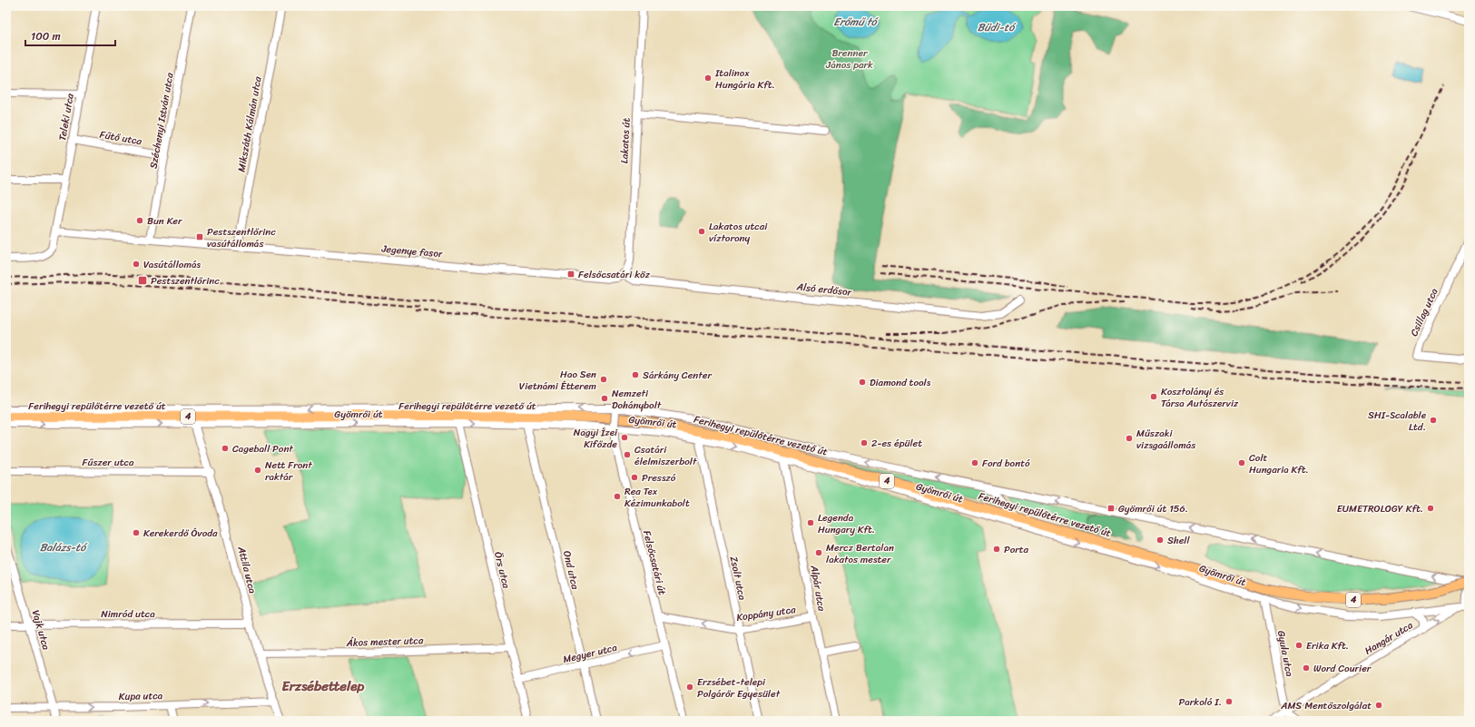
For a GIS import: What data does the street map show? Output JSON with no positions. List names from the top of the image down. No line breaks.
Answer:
{"streets":{"main road":["Ferihegyi repülőtérre vezető út","4"],"street":["Teleki utca","Széchenyi István utca","Mikszáth Kálmán utca","Fűtő utca","Lakatos út","Jegenye fasor","Alsó erdősor","Csillag utca","Gyömrői út","Fűszer utca","Felsőcsatári út","Attila utca","Örs utca","Ond utca","Zsolt utca","Alpár utca","Nimród utca","Koppány utca","Vajk utca","Hangár utca","Ákos mester utca","Megyer utca","Gyula utca","Kupa utca"]},"crossings":[["Teleki utca","Fűtő utca"],["Teleki utca","Jegenye fasor"],["Széchenyi István utca","Fűtő utca"],["Széchenyi István utca","Jegenye fasor"],["Mikszáth Kálmán utca","Jegenye fasor"],["Lakatos út","Jegenye fasor"],["Lakatos út","Alsó erdősor"],["Jegenye fasor","Alsó erdősor"],["Ferihegyi repülőtérre vezető út","Gyömrői út"],["Gyömrői út","Felsőcsatári út"],["Gyömrői út","Attila utca"],["Gyömrői út","Örs utca"],["Gyömrői út","Ond utca"],["Gyömrői út","Zsolt utca"],["Gyömrői út","Alpár utca"],["Gyömrői út","Hangár utca"],["Gyömrői út","Gyula utca"],["Fűszer utca","Attila utca"],["Felsőcsatári út","Koppány utca"],["Felsőcsatári út","Megyer utca"],["Attila utca","Nimród utca"],["Attila utca","Ákos mester utca"],["Attila utca","Kupa utca"],["Örs utca","Ákos mester utca"],["Örs utca","Megyer utca"],["Ond utca","Megyer utca"],["Zsolt utca","Koppány utca"],["Alpár utca","Koppány utca"],["Nimród utca","Vajk utca"],["Vajk utca","Kupa utca"],["Hangár utca","Gyula utca"]],"one_way":["Koppány utca","Megyer utca","Kupa utca"],"districts":["Erzsébettelep"],"water":["Erőmű tó","Büdi-tó","Balázs-tó"],"parks":["Brenner János park"],"places":{"other":["Italinox Hungária Kft.","Bun Ker","Lakatos utcai víztorony","Vasútállomás","Sárkány Center","Hao Sen Vietnámi Étterem","Diamond tools","Kosztolányi és Társa Autószerviz","Nemzeti Dohánybolt","SHI-Scalable Ltd.","Nagyi Ízei Kifőzde","Műszaki vizsgaállomás","2-es épület","Cageball Pont","Csatári élelmiszerbolt","Ford bontó","Colt Hungaria Kft.","Nett Front raktár","Presszó","Rea Tex Kézimunkabolt","EUMETROLOGY Kft.","Legenda Hungary Kft.","Kerekerdő Óvoda","Shell","Porta","Mercz Bertalan lakatos mester","Erika Kft.","Word Courier","Erzsébet-telepi Polgárőr Egyesület","Parkoló I.","AMS Mentőszolgálat"],"transit":["Pestszentlőrinc vasútállomás","Felsőcsatári köz","Pestszentlőrinc","Gyömrői út 156."]},"scale_bar":"100 m"}
